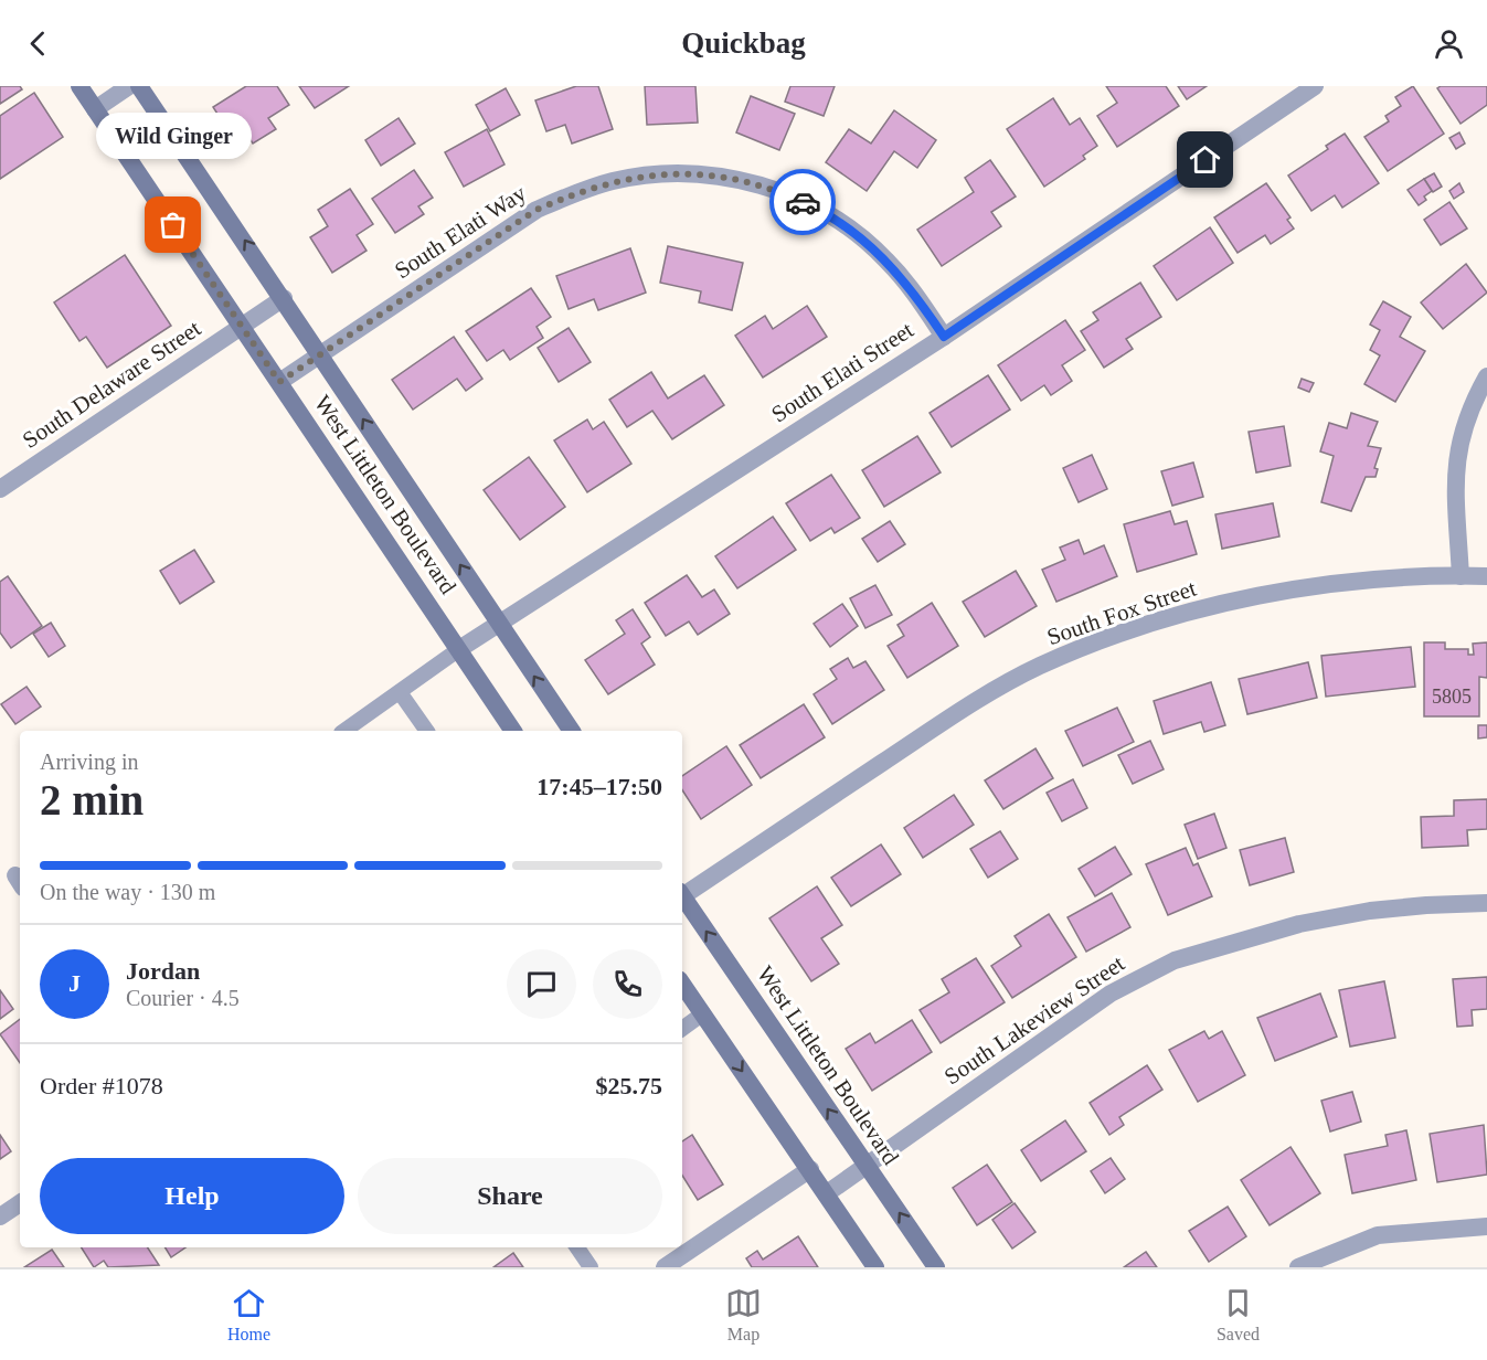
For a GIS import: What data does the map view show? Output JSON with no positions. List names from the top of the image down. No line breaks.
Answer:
{"streets":{"main road":["West Littleton Boulevard"],"street":["South Elati Way","South Elati Street","South Delaware Street","South Fox Street","South Lakeview Street"]},"crossings":[["South Elati Way","South Elati Street"],["South Elati Way","West Littleton Boulevard"],["South Elati Street","West Littleton Boulevard"],["South Delaware Street","West Littleton Boulevard"],["West Littleton Boulevard","South Lakeview Street"]],"places":["Wild Ginger"],"house_numbers":["5805"],"page":{"header":"Quickbag","bubble":"Wild Ginger","heading":["2 min","Arriving in","17:45–17:50"],"panel":["Jordan","Courier · 4.5","Order #1078","$25.75"],"bar":"On the way · 130 m","round":"J","buttons":["Help","Share"],"tabs":["Home","Map","Saved"]}}
